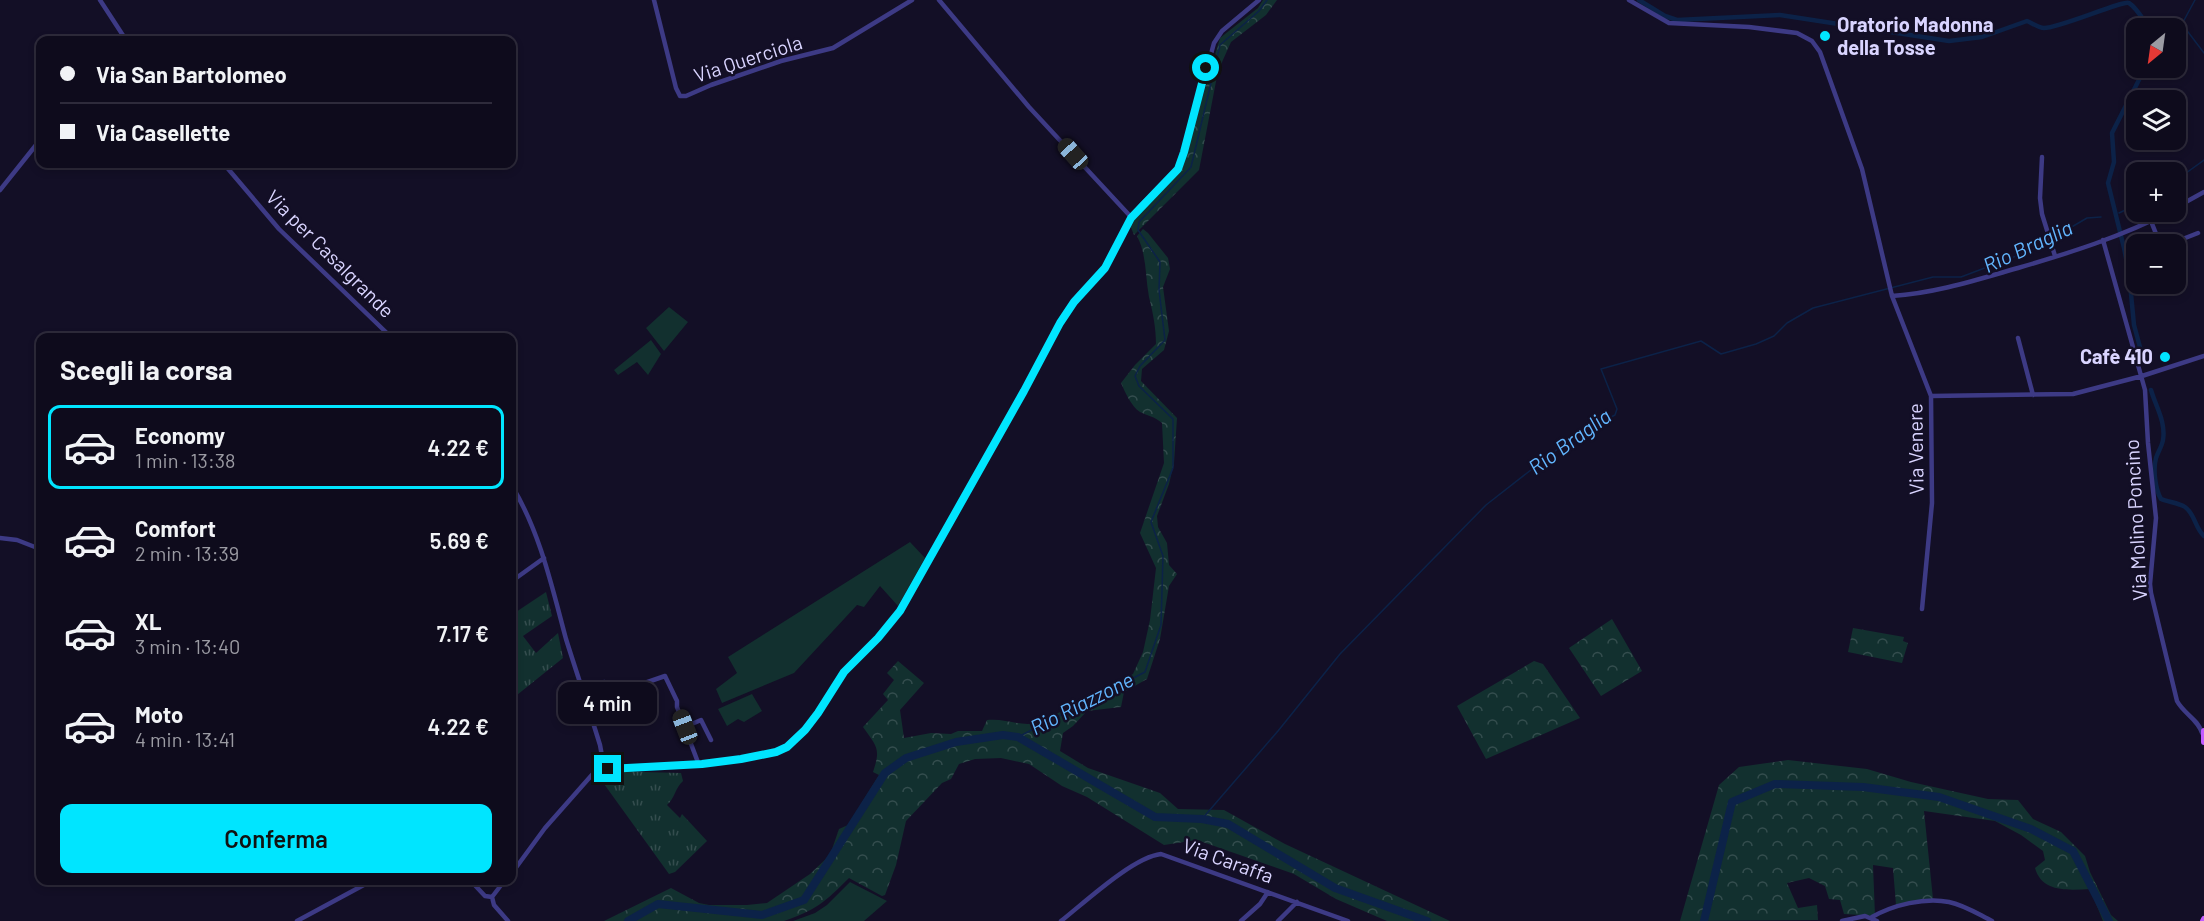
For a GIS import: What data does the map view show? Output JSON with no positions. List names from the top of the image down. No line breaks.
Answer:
{"streets":{"street":["Via Querciola","Via per Casalgrande","Via Venere","Via Molino Poncino","Via Caraffa"]},"water":["Rio Braglia","Rio Riazzone"],"places":["Oratorio Madonna della Tosse","Cafè 410"],"north":"bottom left","page":{"map_buttons":["+","−"],"banner":["Via San Bartolomeo","Via Casellette"],"heading":"Scegli la corsa","list":[{"name":"Economy","note":"1 min · 13:38","value":"4.22 €"},{"name":"Comfort","note":"2 min · 13:39","value":"5.69 €"},{"name":"XL","note":"3 min · 13:40","value":"7.17 €"},{"name":"Moto","note":"4 min · 13:41","value":"4.22 €"}],"bubble":"4 min","buttons":"Conferma"}}
